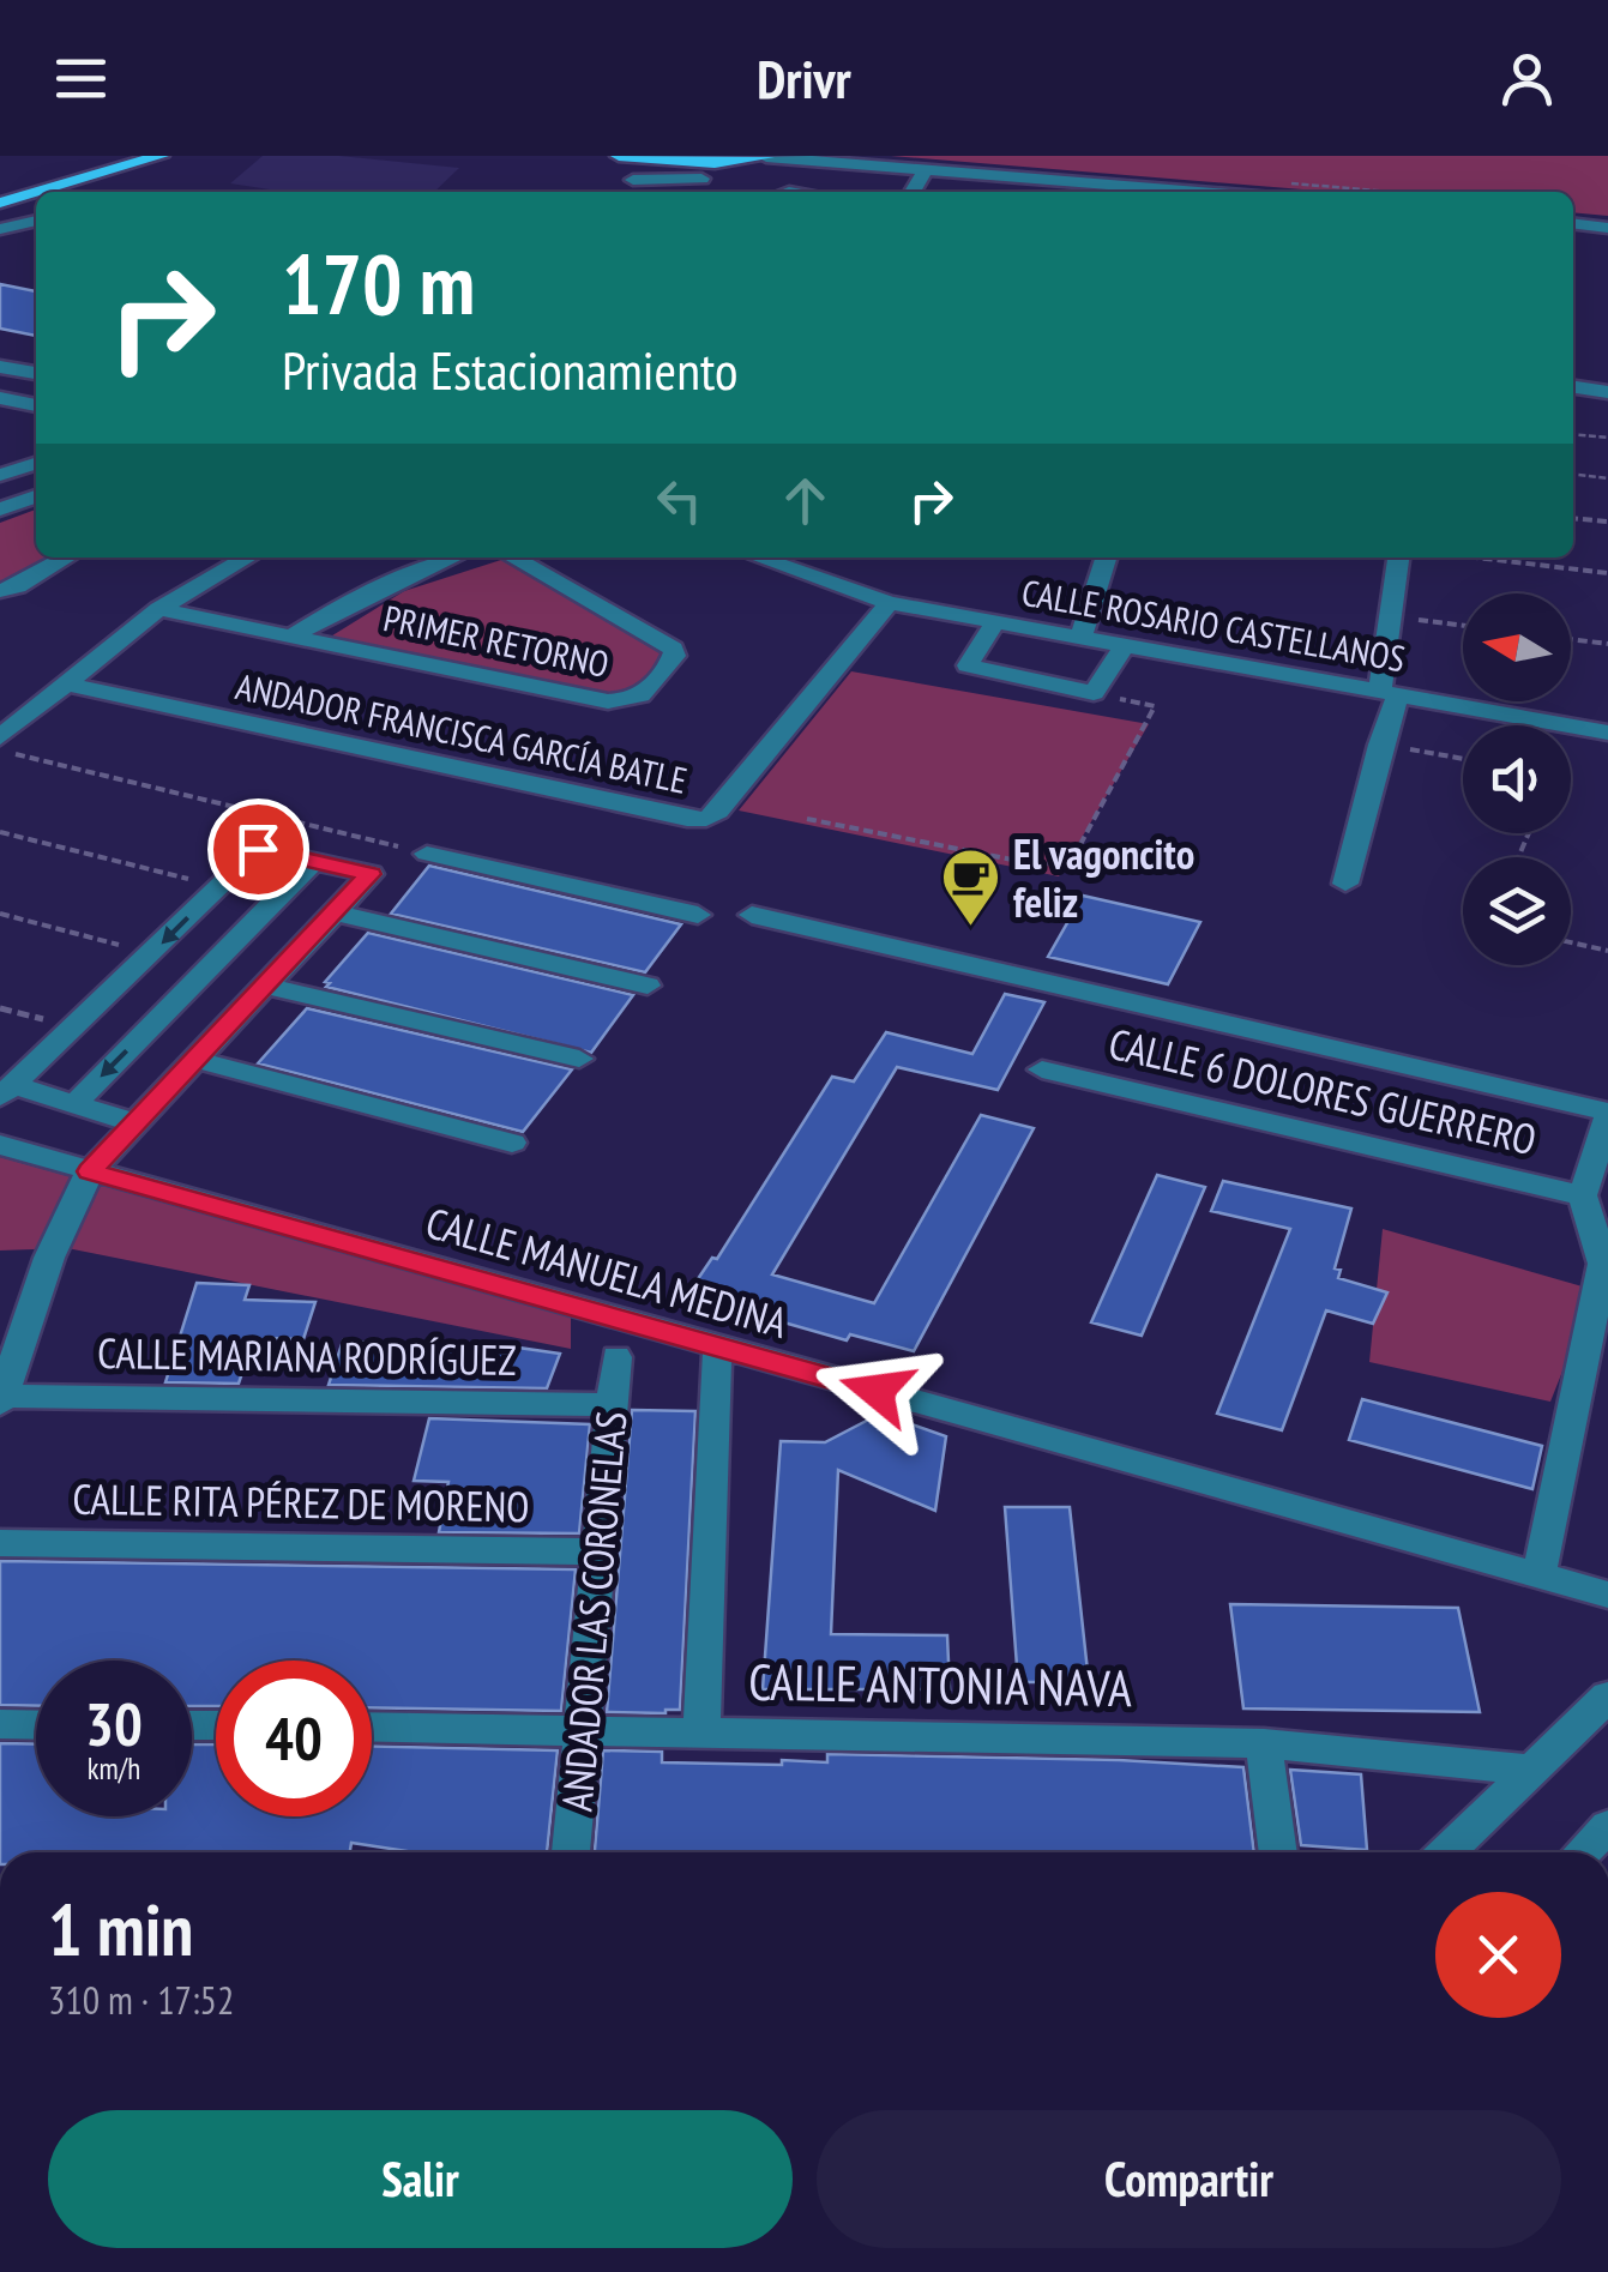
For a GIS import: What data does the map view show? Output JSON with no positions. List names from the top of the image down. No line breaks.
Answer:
{"streets":{"street":["CALLE ROSARIO CASTELLANOS","PRIMER RETORNO","ANDADOR FRANCISCA GARCÍA BATLE","CALLE 6 DOLORES GUERRERO","CALLE MANUELA MEDINA","CALLE MARIANA RODRÍGUEZ","CALLE RITA PÉREZ DE MORENO","ANDADOR LAS CORONELAS","CALLE ANTONIA NAVA"]},"crossings":[["CALLE ROSARIO CASTELLANOS","ANDADOR FRANCISCA GARCÍA BATLE"],["CALLE MARIANA RODRÍGUEZ","ANDADOR LAS CORONELAS"],["CALLE RITA PÉREZ DE MORENO","ANDADOR LAS CORONELAS"],["ANDADOR LAS CORONELAS","CALLE ANTONIA NAVA"]],"places":{"cafe":["El vagoncito feliz"]},"north":"left","page":{"header":"Drivr","turn":["170 m","Privada Estacionamiento"],"speed":"30 km/h","limit":"40","heading":["1 min","310 m · 17:52"],"buttons":["Salir","Compartir"]}}
